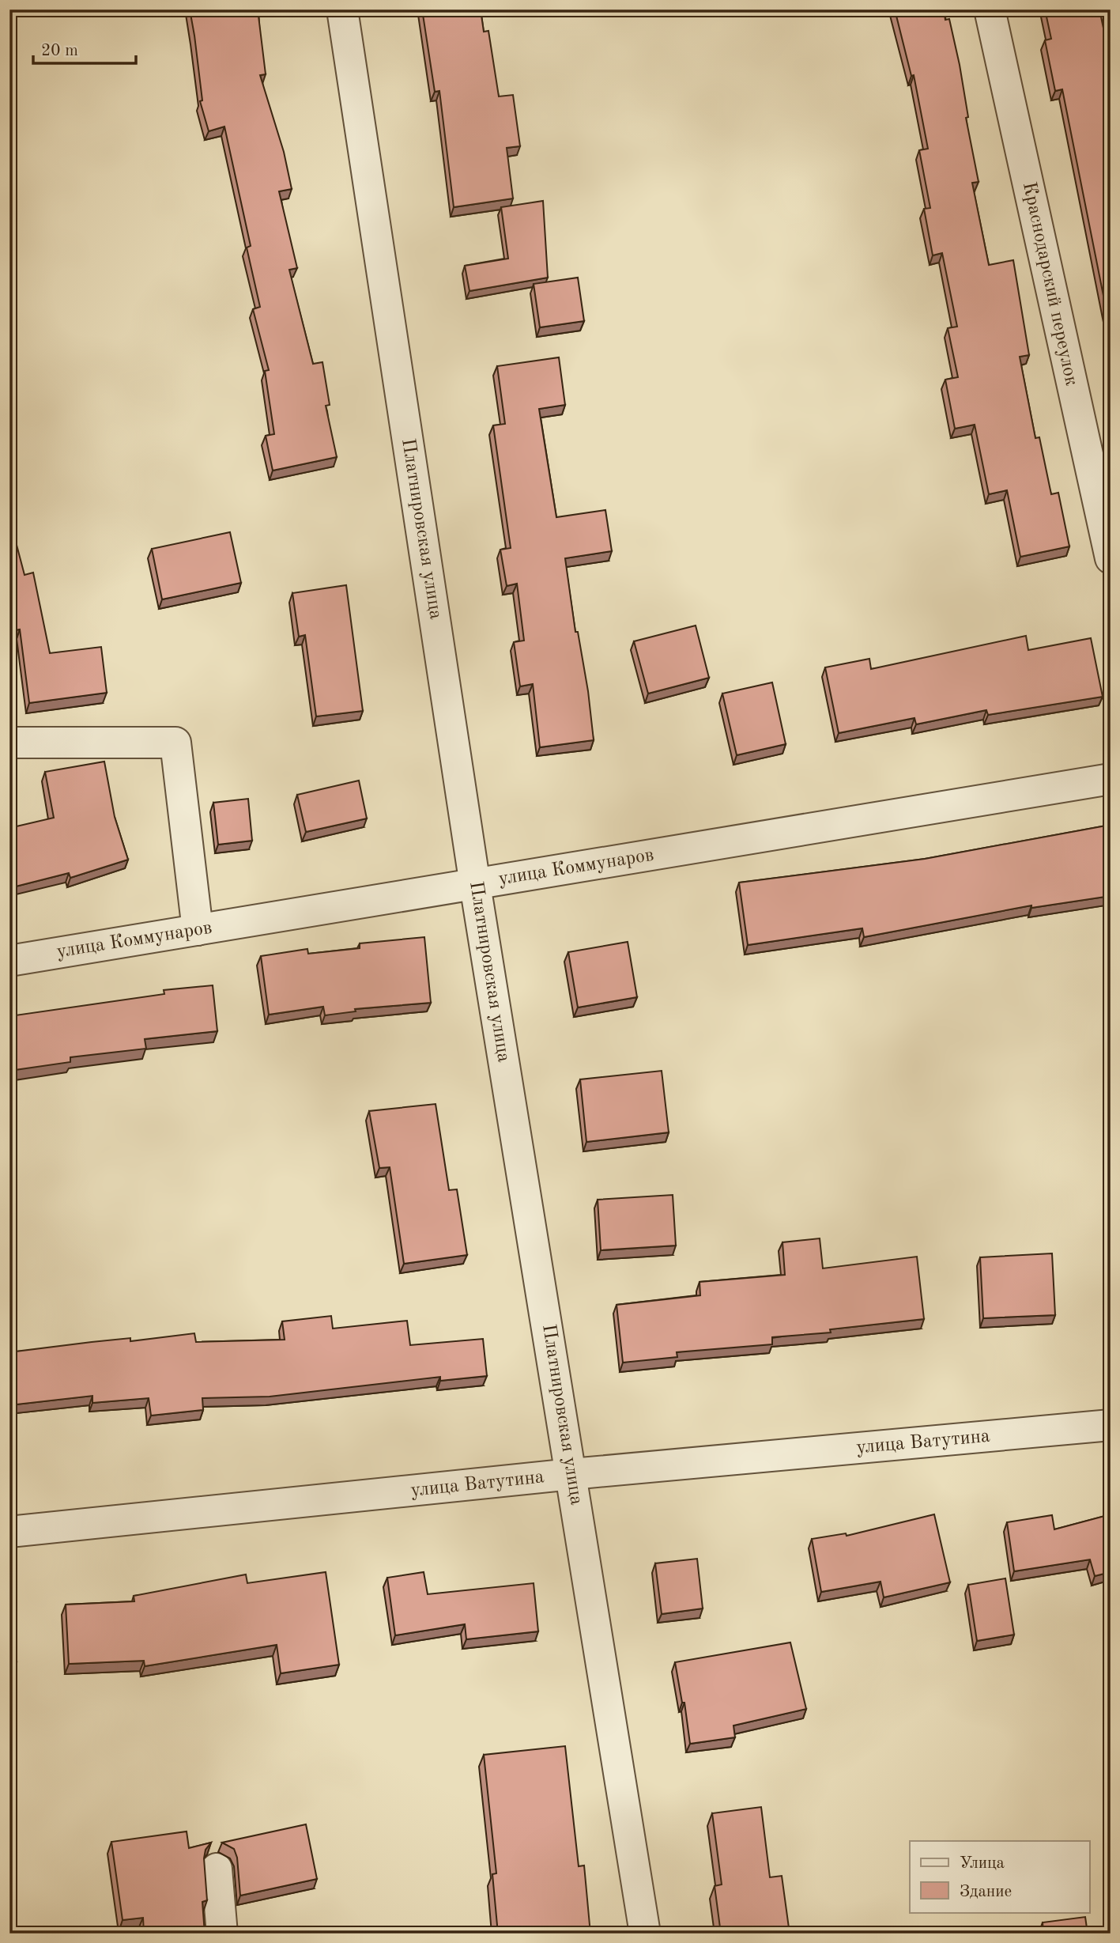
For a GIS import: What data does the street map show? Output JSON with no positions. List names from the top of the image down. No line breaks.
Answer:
{"streets":{"street":["Краснодарский переулок","Платнировская улица","улица Коммунаров","улица Ватутина"]},"crossings":[["Платнировская улица","улица Коммунаров"],["Платнировская улица","улица Ватутина"]],"legend":["Улица","Здание"],"scale_bar":"20 m"}
